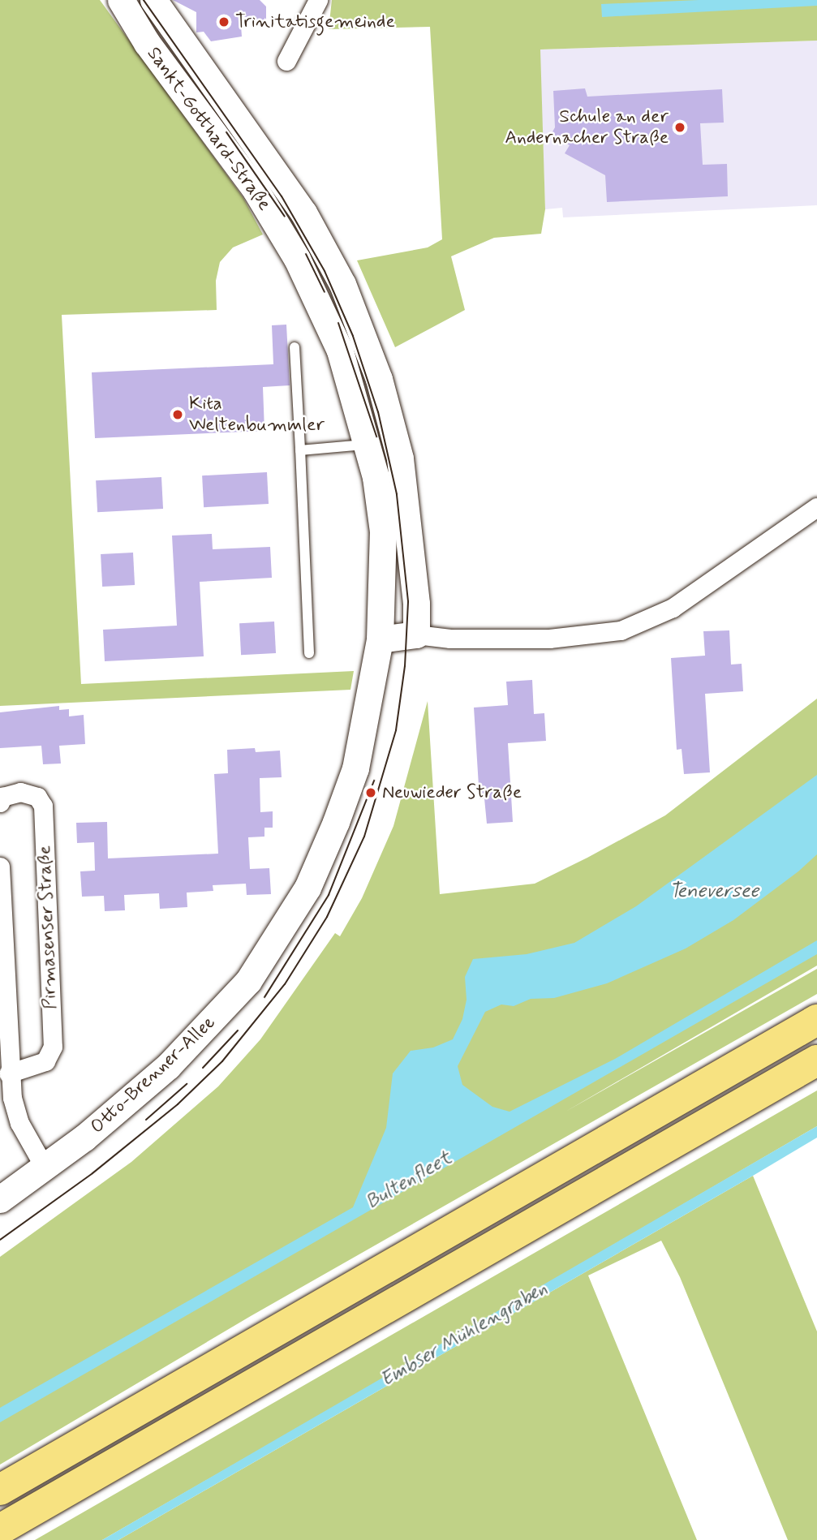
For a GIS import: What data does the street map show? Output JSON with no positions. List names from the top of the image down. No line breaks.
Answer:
{"streets":{"street":["Sankt-Gotthard-Straße","Pirmasenser Straße","Otto-Brenner-Allee"]},"crossings":[["Sankt-Gotthard-Straße","Otto-Brenner-Allee"]],"water":["Teneversee","Bultenfleet","Embser Mühlengraben"],"places":["Trinitatisgemeinde","Schule an der Andernacher Straße","Kita Weltenbummler","Neuwieder Straße"]}
